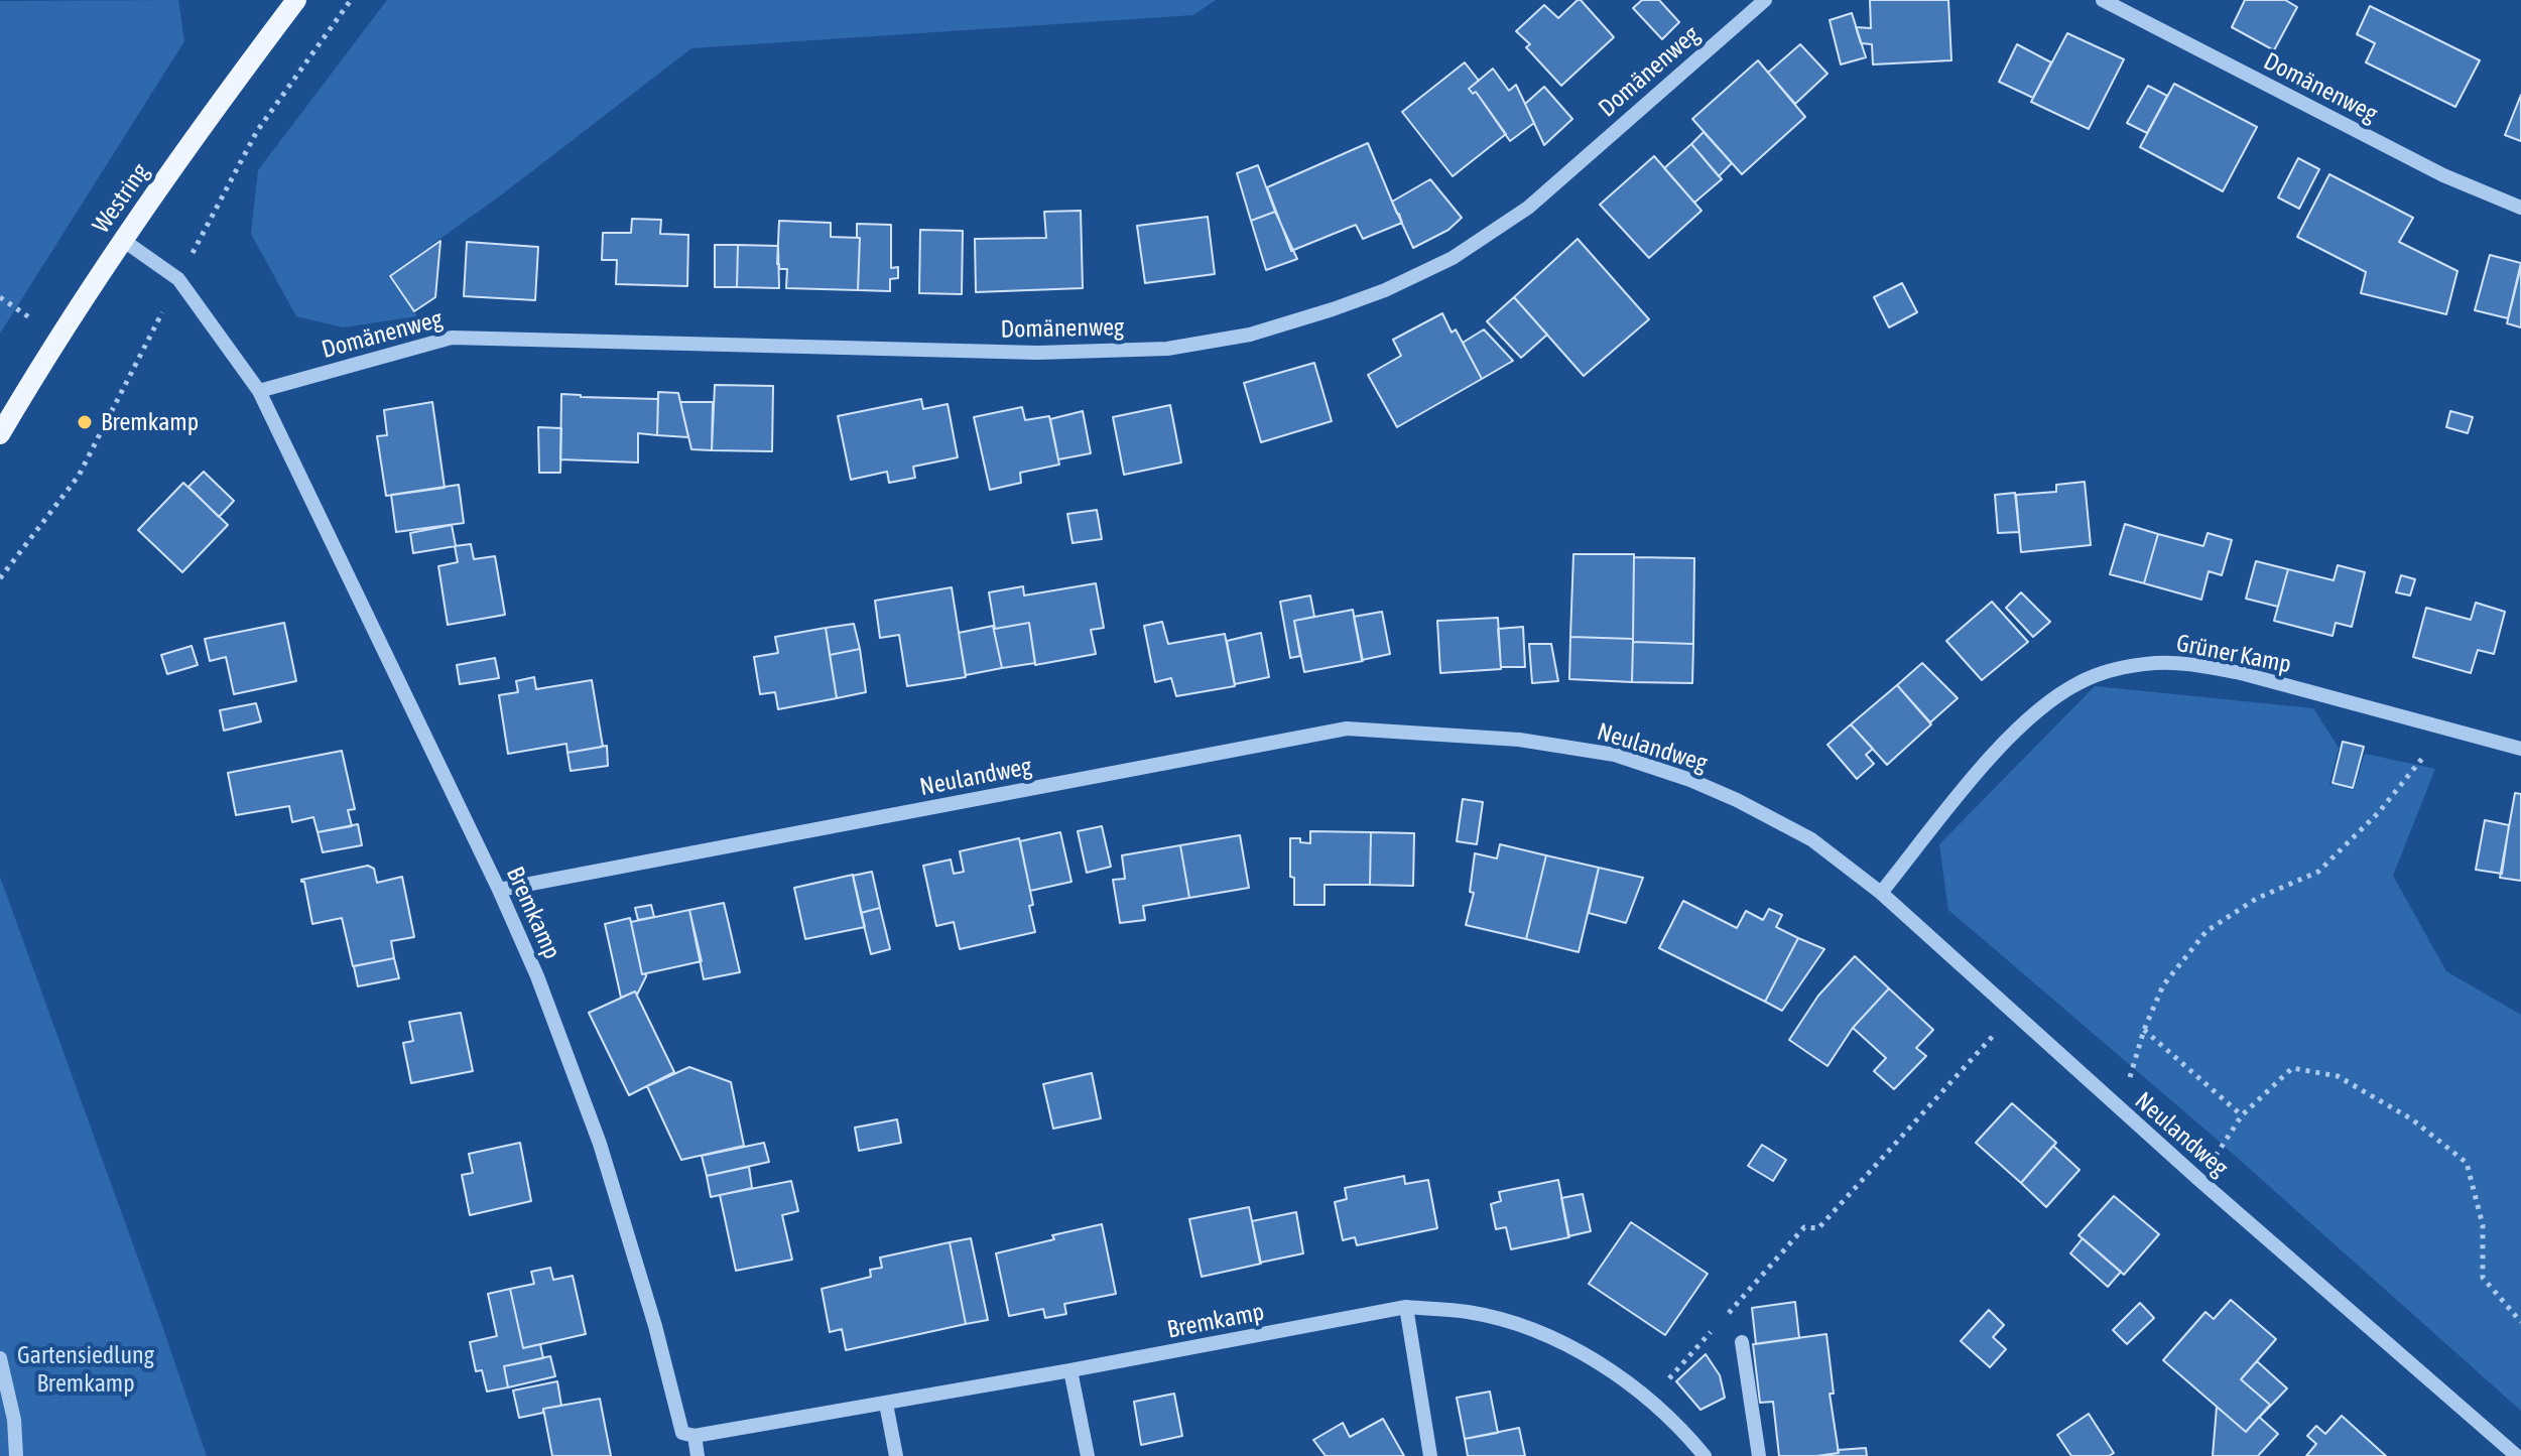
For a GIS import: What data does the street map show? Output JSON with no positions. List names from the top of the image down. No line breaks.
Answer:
{"streets":{"main road":["Westring"],"street":["Domänenweg","Grüner Kamp","Neulandweg","Bremkamp"]},"crossings":[["Domänenweg","Bremkamp"],["Westring","Bremkamp"],["Grüner Kamp","Neulandweg"],["Neulandweg","Bremkamp"]],"parks":["Gartensiedlung Bremkamp"],"places":["Bremkamp"]}
